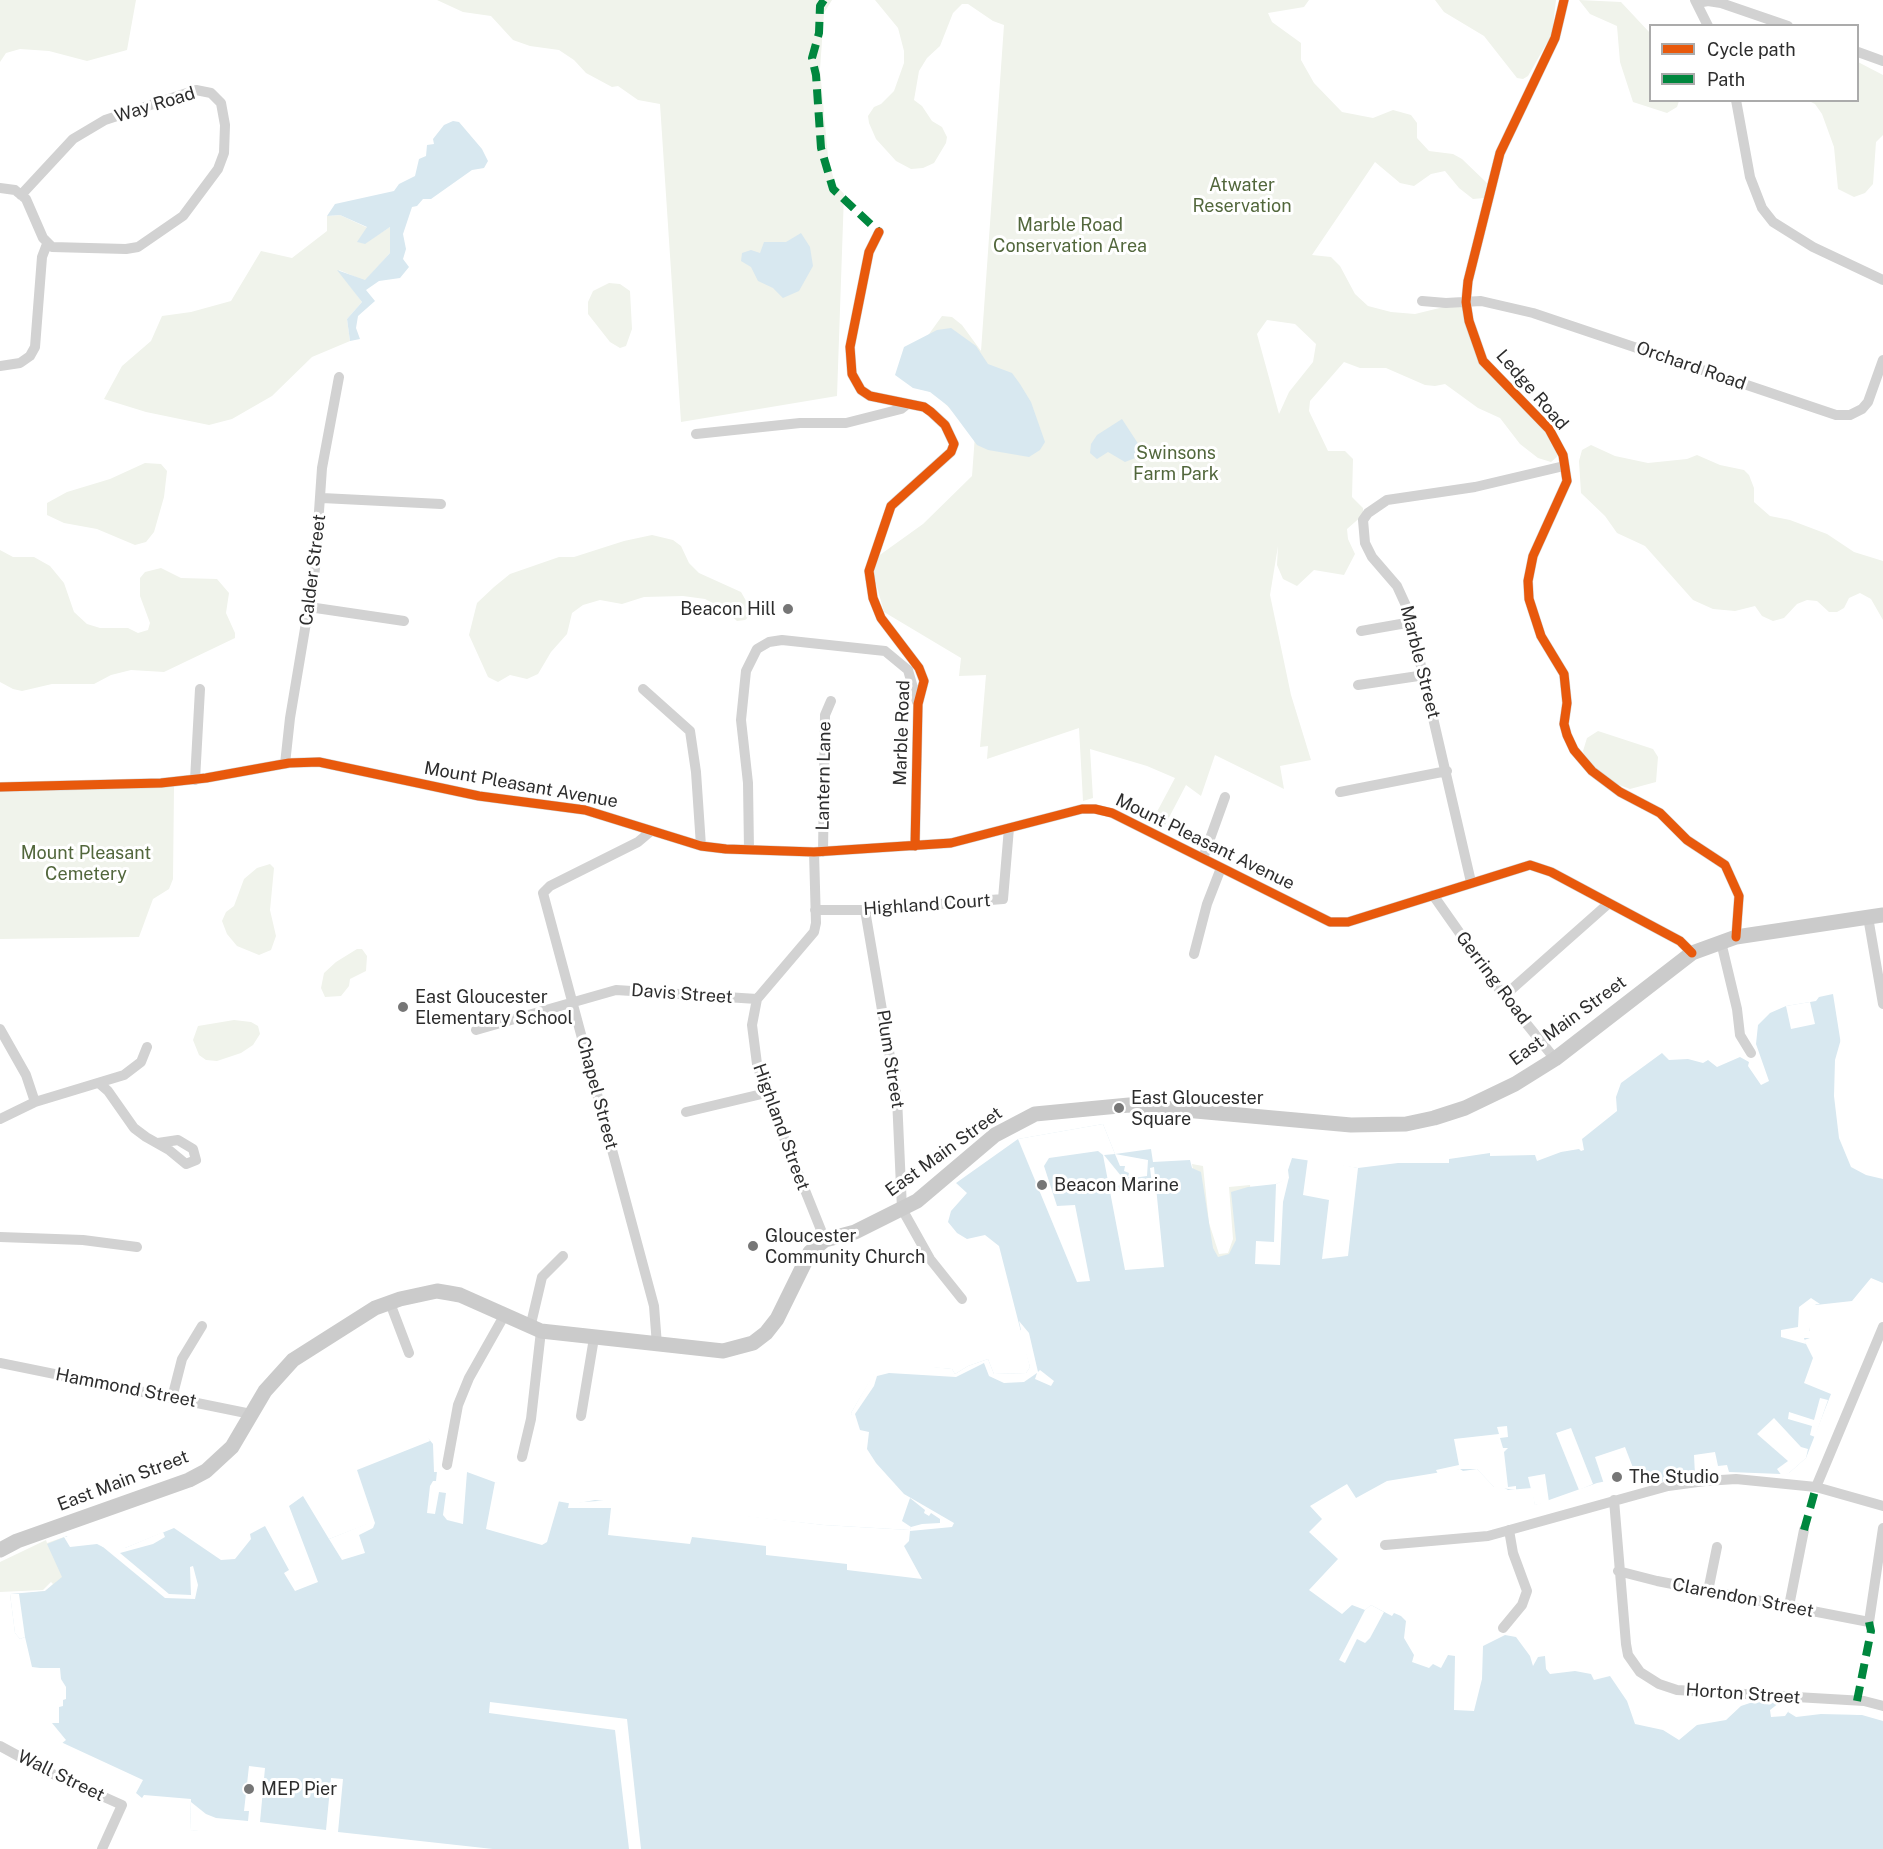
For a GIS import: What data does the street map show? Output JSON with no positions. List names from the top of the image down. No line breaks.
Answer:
{"streets":{"main road":["East Main Street"],"street":["Way Road","Orchard Road","Ledge Road","Calder Street","Marble Street","Marble Road","Lantern Lane","Mount Pleasant Avenue","Highland Court","Gerring Road","Davis Street","Plum Street","Chapel Street","Highland Street","Hammond Street","Clarendon Street","Horton Street","Wall Street"]},"crossings":[["Orchard Road","Ledge Road"],["Ledge Road","Marble Street"],["Ledge Road","East Main Street"],["Calder Street","Mount Pleasant Avenue"],["Marble Street","Mount Pleasant Avenue"],["Marble Road","Mount Pleasant Avenue"],["Lantern Lane","Mount Pleasant Avenue"],["Mount Pleasant Avenue","Highland Court"],["Mount Pleasant Avenue","Gerring Road"],["Mount Pleasant Avenue","East Main Street"],["Mount Pleasant Avenue","Chapel Street"],["Highland Court","Plum Street"],["Gerring Road","East Main Street"],["Davis Street","Chapel Street"],["Davis Street","Highland Street"],["East Main Street","Plum Street"],["East Main Street","Chapel Street"],["East Main Street","Highland Street"],["East Main Street","Hammond Street"],["Clarendon Street","Horton Street"]],"parks":["Atwater Reservation","Marble Road Conservation Area","Swinsons Farm Park","Mount Pleasant Cemetery"],"places":["Beacon Hill","East Gloucester Elementary School","East Gloucester Square","Beacon Marine","Gloucester Community Church","The Studio","MEP Pier"],"legend":["Cycle path","Path"]}
